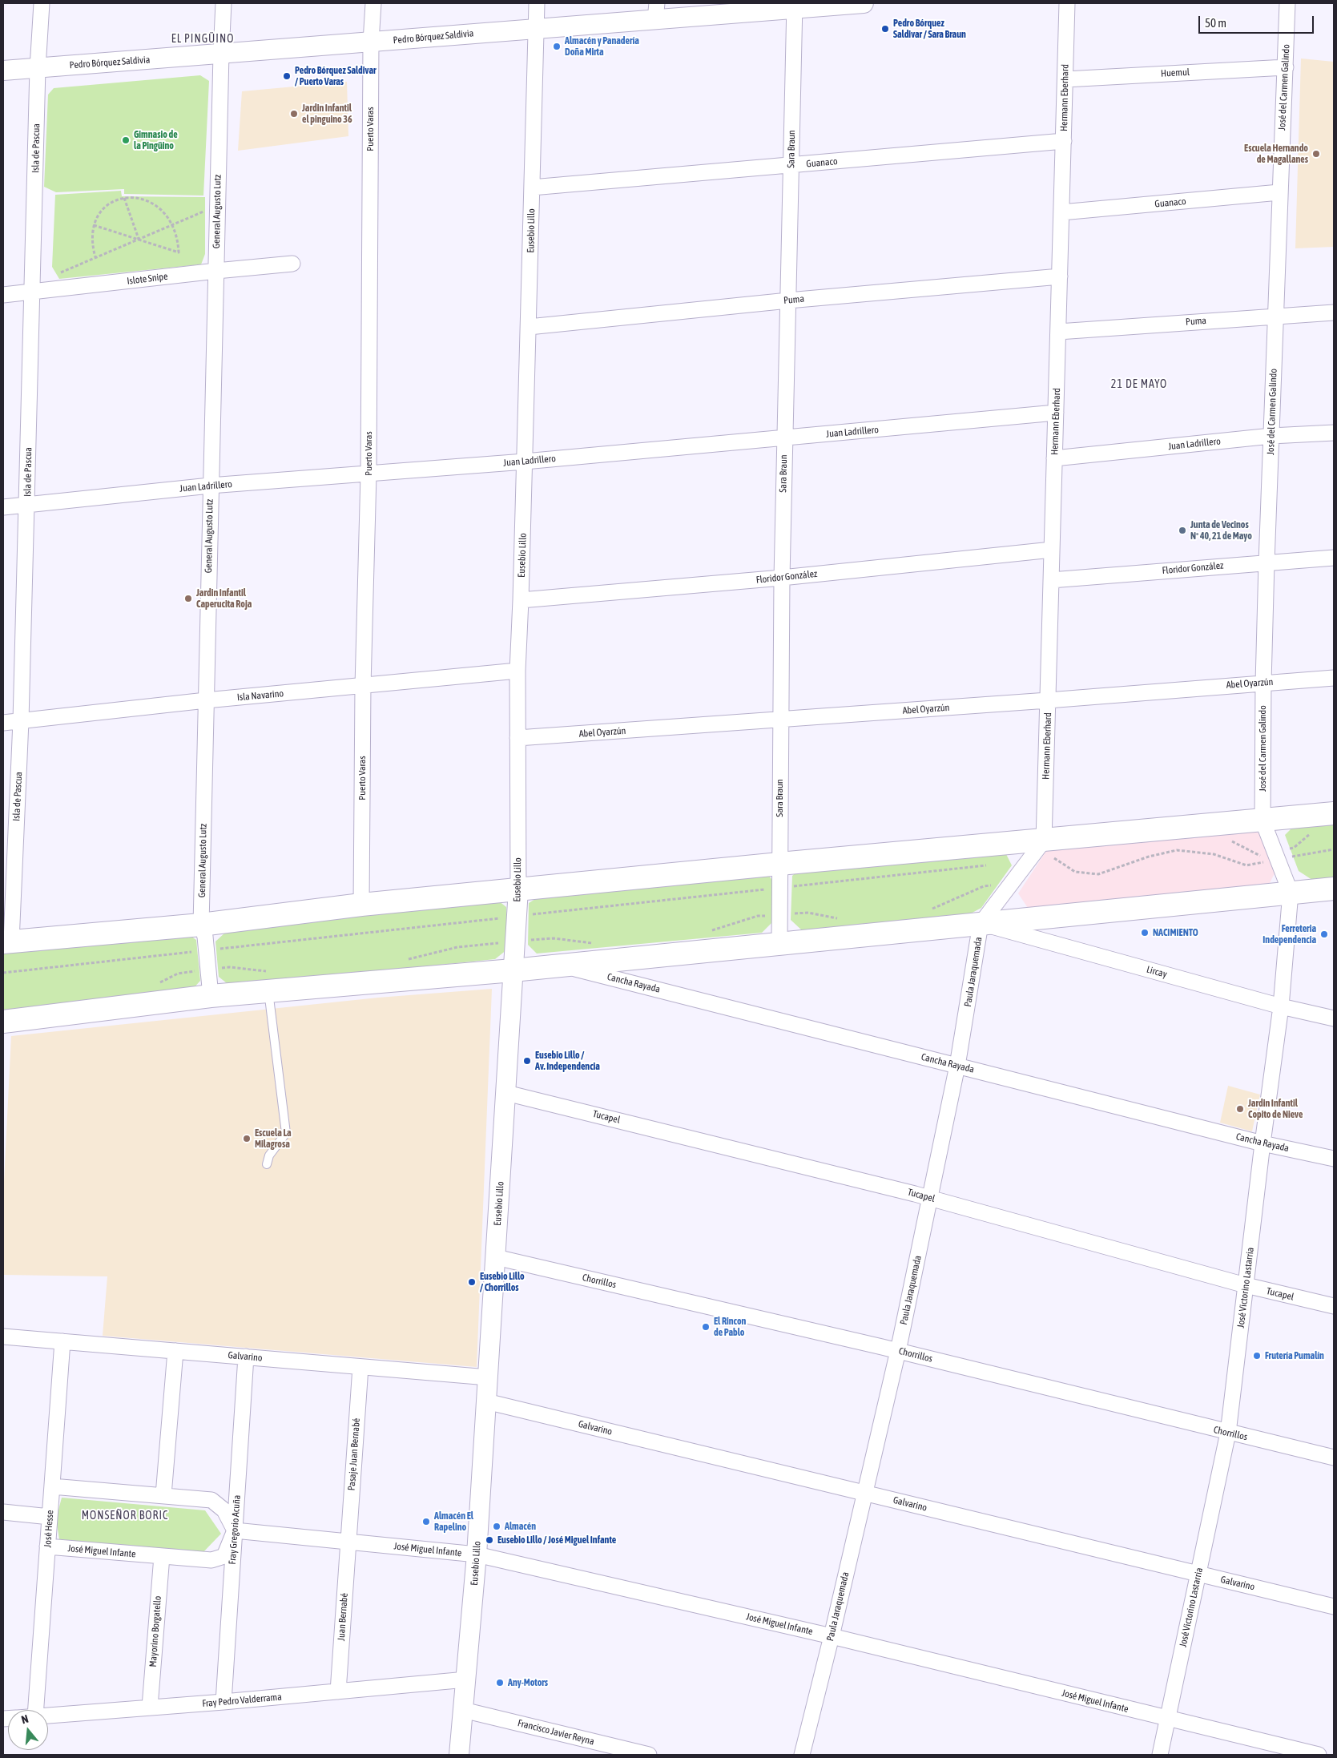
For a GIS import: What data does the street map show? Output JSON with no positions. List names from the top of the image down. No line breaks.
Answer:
{"streets":{"street":["Pedro Bórquez Saldivia","Huemul","José del Carmen Galindo","Hermann Eberhard","Puerto Varas","Isla de Pascua","Sara Braun","Guanaco","General Augusto Lutz","Eusebio Lillo","Islote Snipe","Puma","Juan Ladrillero","Floridor González","Abel Oyarzún","Isla Navarino","Paula Jaraquemada","Lircay","Cancha Rayada","Tucapel","Chorrillos","José Victorino Lastarria","Galvarino","Pasaje Juan Bernabé","José Hesse","Fray Gregorio Acuña","José Miguel Infante","Juan Bernabé","Mayorino Borgatello","Fray Pedro Valderrama","Francisco Javier Reyna"]},"crossings":[["Pedro Bórquez Saldivia","Puerto Varas"],["Pedro Bórquez Saldivia","Isla de Pascua"],["Pedro Bórquez Saldivia","Sara Braun"],["Pedro Bórquez Saldivia","General Augusto Lutz"],["Pedro Bórquez Saldivia","Eusebio Lillo"],["Huemul","José del Carmen Galindo"],["Huemul","Hermann Eberhard"],["José del Carmen Galindo","Guanaco"],["José del Carmen Galindo","Puma"],["José del Carmen Galindo","Juan Ladrillero"],["José del Carmen Galindo","Floridor González"],["José del Carmen Galindo","Abel Oyarzún"],["José del Carmen Galindo","José Victorino Lastarria"],["Hermann Eberhard","Guanaco"],["Hermann Eberhard","Puma"],["Hermann Eberhard","Juan Ladrillero"],["Hermann Eberhard","Floridor González"],["Hermann Eberhard","Abel Oyarzún"],["Hermann Eberhard","Paula Jaraquemada"],["Puerto Varas","Juan Ladrillero"],["Puerto Varas","Isla Navarino"],["Isla de Pascua","Islote Snipe"],["Isla de Pascua","Juan Ladrillero"],["Isla de Pascua","Isla Navarino"],["Sara Braun","Guanaco"],["Sara Braun","Puma"],["Sara Braun","Juan Ladrillero"],["Sara Braun","Floridor González"],["Sara Braun","Abel Oyarzún"],["Guanaco","Eusebio Lillo"],["General Augusto Lutz","Islote Snipe"],["General Augusto Lutz","Juan Ladrillero"],["General Augusto Lutz","Isla Navarino"],["Eusebio Lillo","Puma"],["Eusebio Lillo","Juan Ladrillero"],["Eusebio Lillo","Floridor González"],["Eusebio Lillo","Abel Oyarzún"],["Eusebio Lillo","Isla Navarino"],["Eusebio Lillo","Tucapel"],["Eusebio Lillo","Chorrillos"],["Eusebio Lillo","Galvarino"],["Eusebio Lillo","José Miguel Infante"],["Eusebio Lillo","Fray Pedro Valderrama"],["Eusebio Lillo","Francisco Javier Reyna"],["Paula Jaraquemada","Lircay"],["Paula Jaraquemada","Cancha Rayada"],["Paula Jaraquemada","Tucapel"],["Paula Jaraquemada","Chorrillos"],["Paula Jaraquemada","Galvarino"],["Paula Jaraquemada","José Miguel Infante"],["Lircay","José Victorino Lastarria"],["Cancha Rayada","José Victorino Lastarria"],["Tucapel","José Victorino Lastarria"],["Chorrillos","José Victorino Lastarria"],["José Victorino Lastarria","Galvarino"],["José Victorino Lastarria","José Miguel Infante"],["Galvarino","Pasaje Juan Bernabé"],["Galvarino","José Hesse"],["Galvarino","Fray Gregorio Acuña"],["Pasaje Juan Bernabé","José Miguel Infante"],["Pasaje Juan Bernabé","Juan Bernabé"],["José Hesse","José Miguel Infante"],["Fray Gregorio Acuña","José Miguel Infante"],["Fray Gregorio Acuña","Fray Pedro Valderrama"],["José Miguel Infante","Juan Bernabé"],["José Miguel Infante","Mayorino Borgatello"],["Juan Bernabé","Fray Pedro Valderrama"],["Mayorino Borgatello","Fray Pedro Valderrama"]],"districts":["EL PINGÜINO","21 DE MAYO","MONSEÑOR BORIC"],"places":["Pedro Bórquez Saldivar / Sara Braun","Almacén y Panadería Doña Mirta","Pedro Bórquez Saldivar / Puerto Varas","Jardin Infantil el pinguino 36","Gimnasio de la Pingüino","Escuela Hernando de Magallanes","Junta de Vecinos Nº 40, 21 de Mayo","Jardin Infantil Caperucita Roja","NACIMIENTO","Ferreteria Independencia","Eusebio Lillo / Av. Independencia","Jardin Infantil Copito de Nieve","Escuela La Milagrosa","Eusebio Lillo / Chorrillos","El Rincon de Pablo","Frutería Pumalín","Almacén El Rapelino","Almacén","Eusebio Lillo / José Miguel Infante","Any-Motors"],"scale_bar":"50 m","north":"top"}
